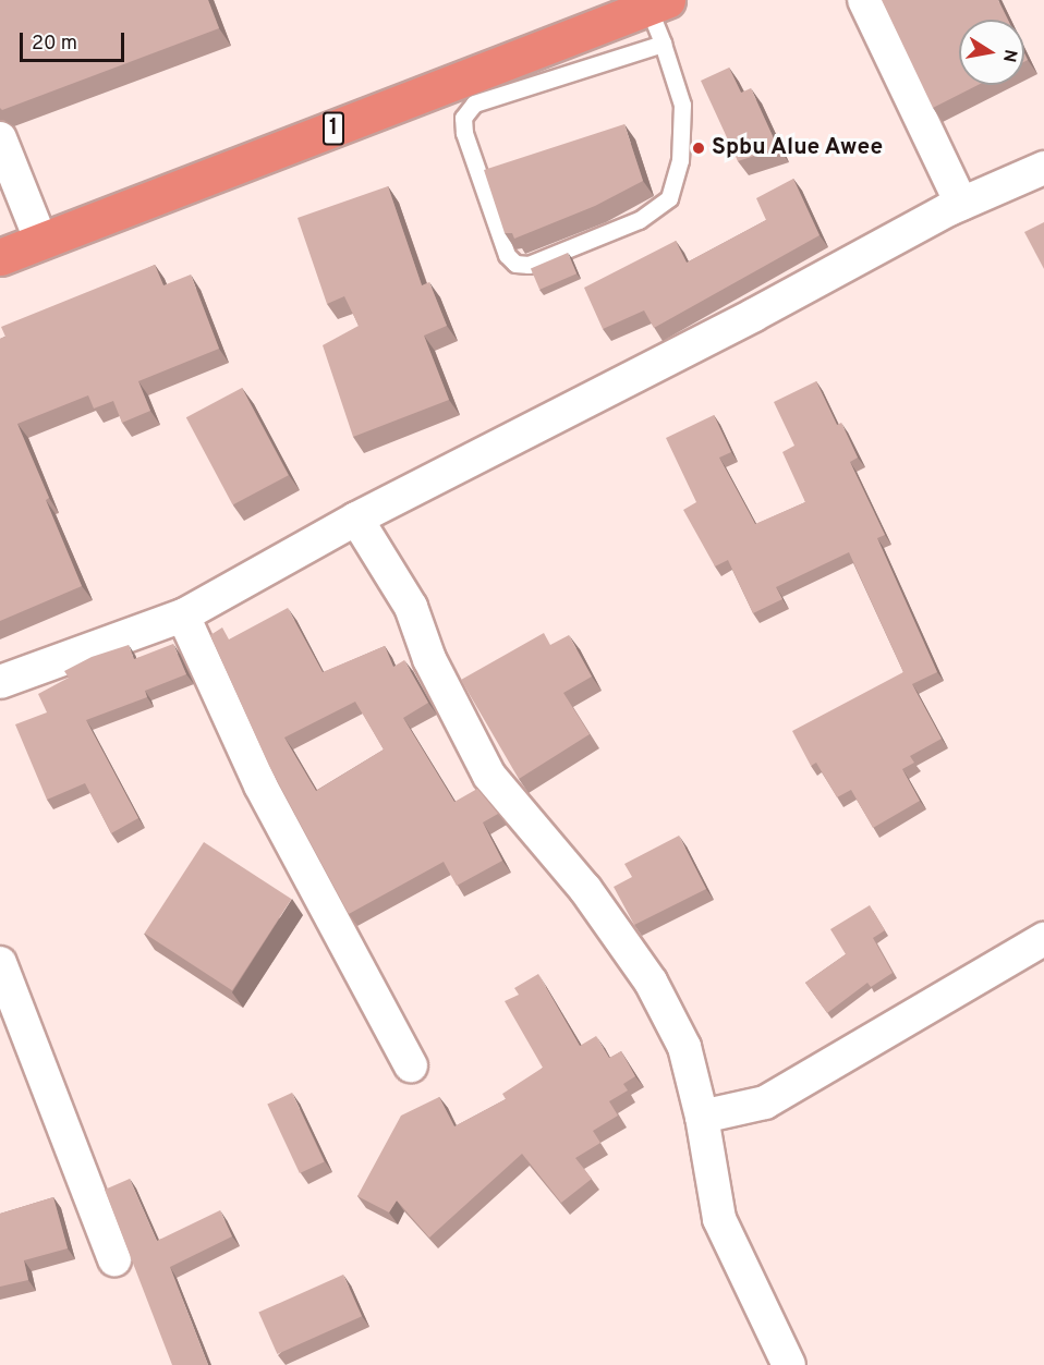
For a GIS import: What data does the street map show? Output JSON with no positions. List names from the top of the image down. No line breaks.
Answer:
{"streets":{"highway":["1"]},"places":["Spbu Alue Awee"],"scale_bar":"20 m","north":"right"}
